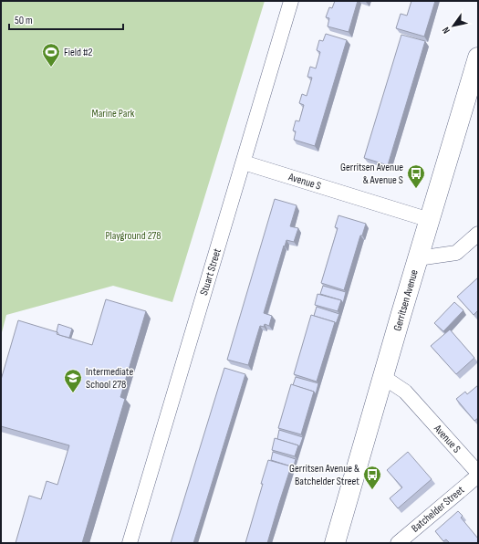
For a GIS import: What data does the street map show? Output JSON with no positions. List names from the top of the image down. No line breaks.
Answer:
{"streets":{"main road":["Gerritsen Avenue"],"street":["Avenue S","Stuart Street","Batchelder Street"]},"crossings":[["Avenue S","Stuart Street"],["Avenue S","Gerritsen Avenue"],["Avenue S","Batchelder Street"]],"parks":["Marine Park","Playground 278"],"places":{"sports":["Field #2"],"bus stop":["Gerritsen Avenue & Avenue S","Gerritsen Avenue & Batchelder Street"],"school or university":["Intermediate School 278"]},"scale_bar":"50 m","north":"bottom left"}
